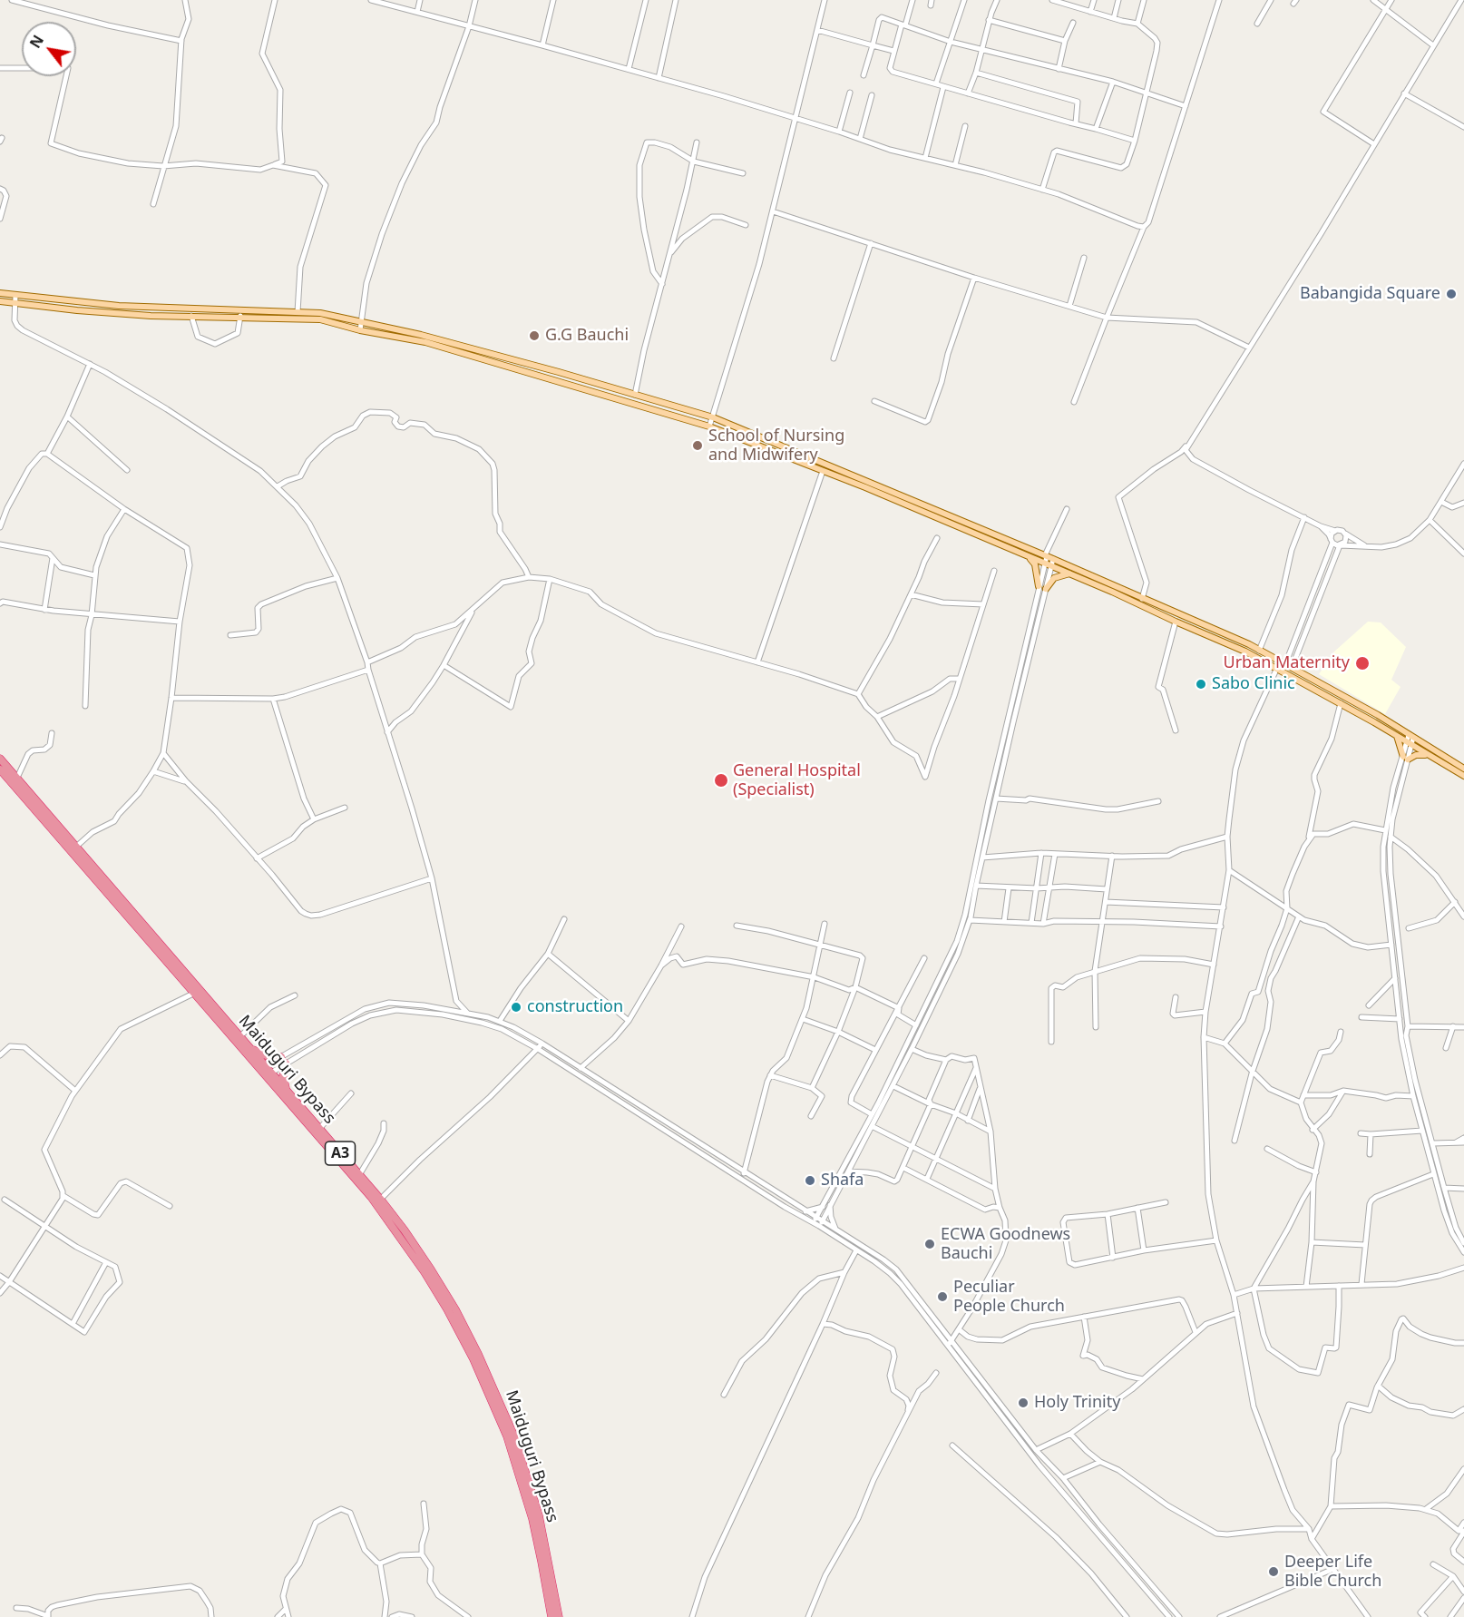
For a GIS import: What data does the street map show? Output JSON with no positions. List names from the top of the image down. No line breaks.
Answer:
{"streets":{"highway":["Maiduguri Bypass","A3"]},"places":["Babangida Square","G.G Bauchi","School of Nursing and Midwifery","Urban Maternity","Sabo Clinic","General Hospital (Specialist)","construction","Shafa","ECWA Goodnews Bauchi","Peculiar People Church","Holy Trinity","Deeper Life Bible Church"],"north":"top left"}
